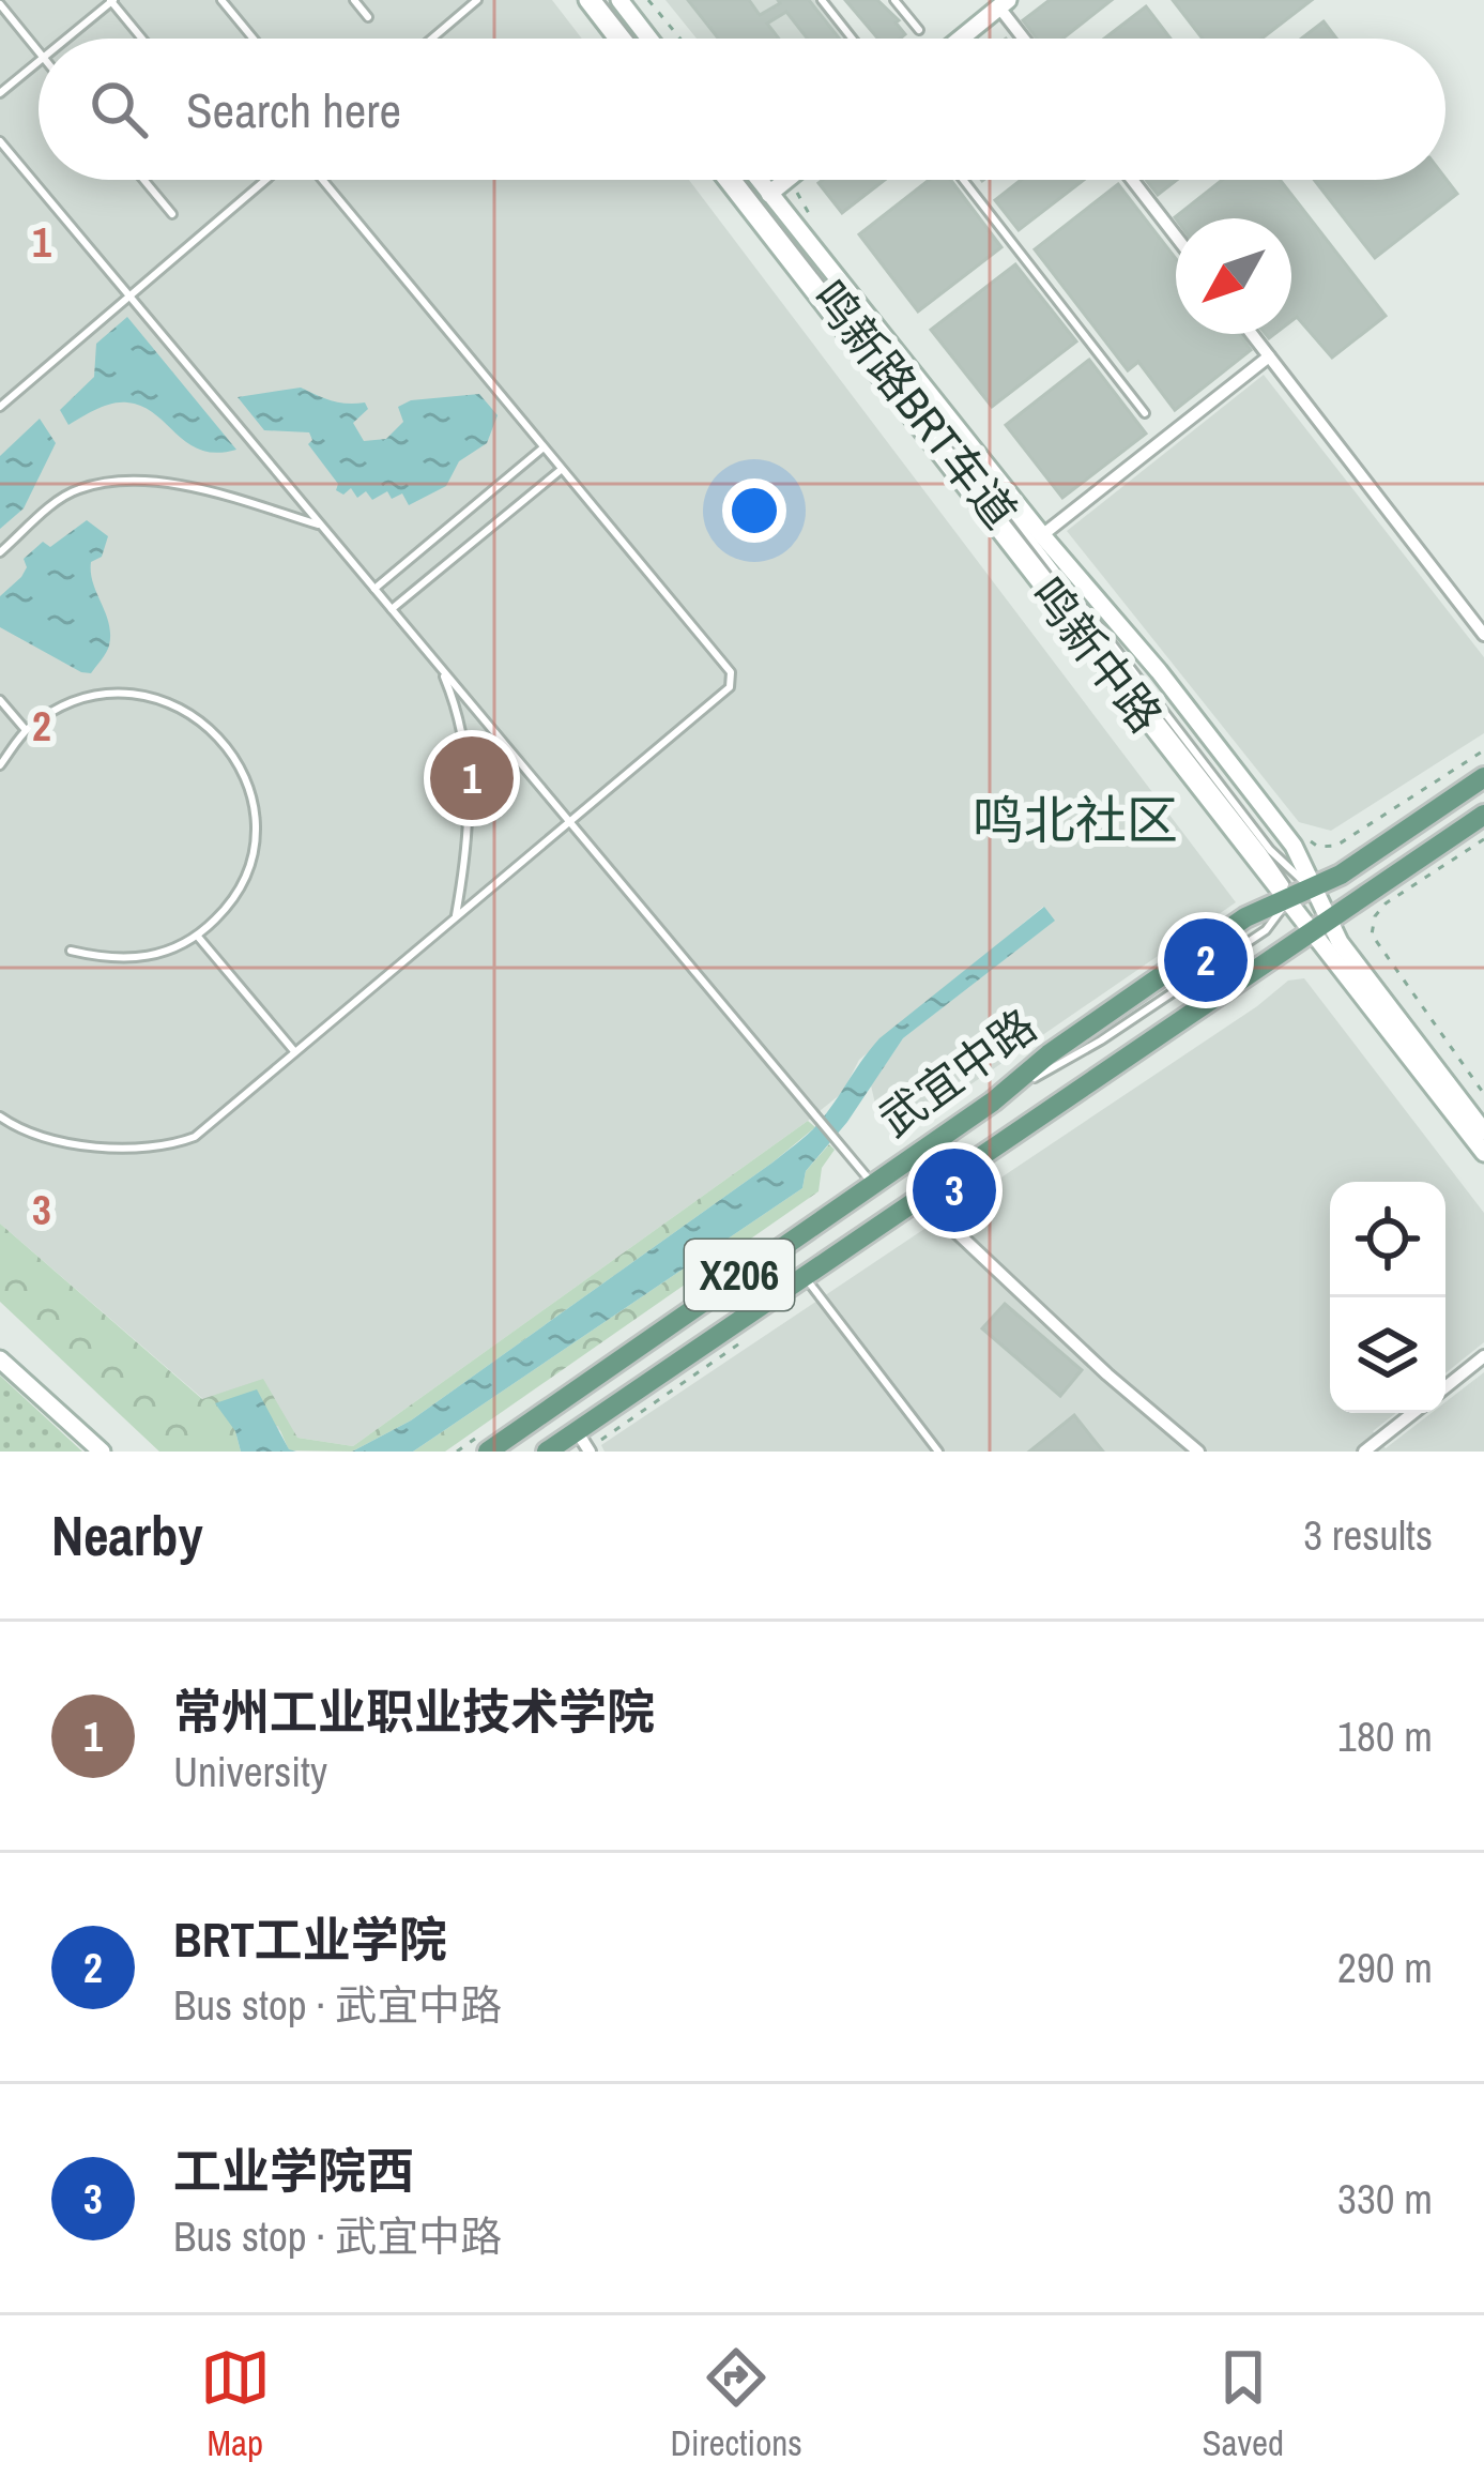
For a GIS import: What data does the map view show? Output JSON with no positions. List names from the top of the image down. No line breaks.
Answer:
{"streets":{"main road":["鸣新中路","武宜中路","X206"],"lane":["鸣新路BRT车道"]},"crossings":[["鸣新路BRT车道","鸣新中路"],["鸣新路BRT车道","武宜中路"],["鸣新中路","武宜中路"]],"districts":["鸣北社区"],"north":"bottom left","page":{"search":"Search here","pins":["1","2","3"],"heading":["Nearby","3 results"],"list":[{"mark":"1","name":"常州工业职业技术学院","note":"University","value":"180 m"},{"mark":"2","name":"BRT工业学院","note":"Bus stop · 武宜中路","value":"290 m"},{"mark":"3","name":"工业学院西","note":"Bus stop · 武宜中路","value":"330 m"}],"nav":["Map","Directions","Saved"]},"grid":{"rows":["1","2","3"]}}
